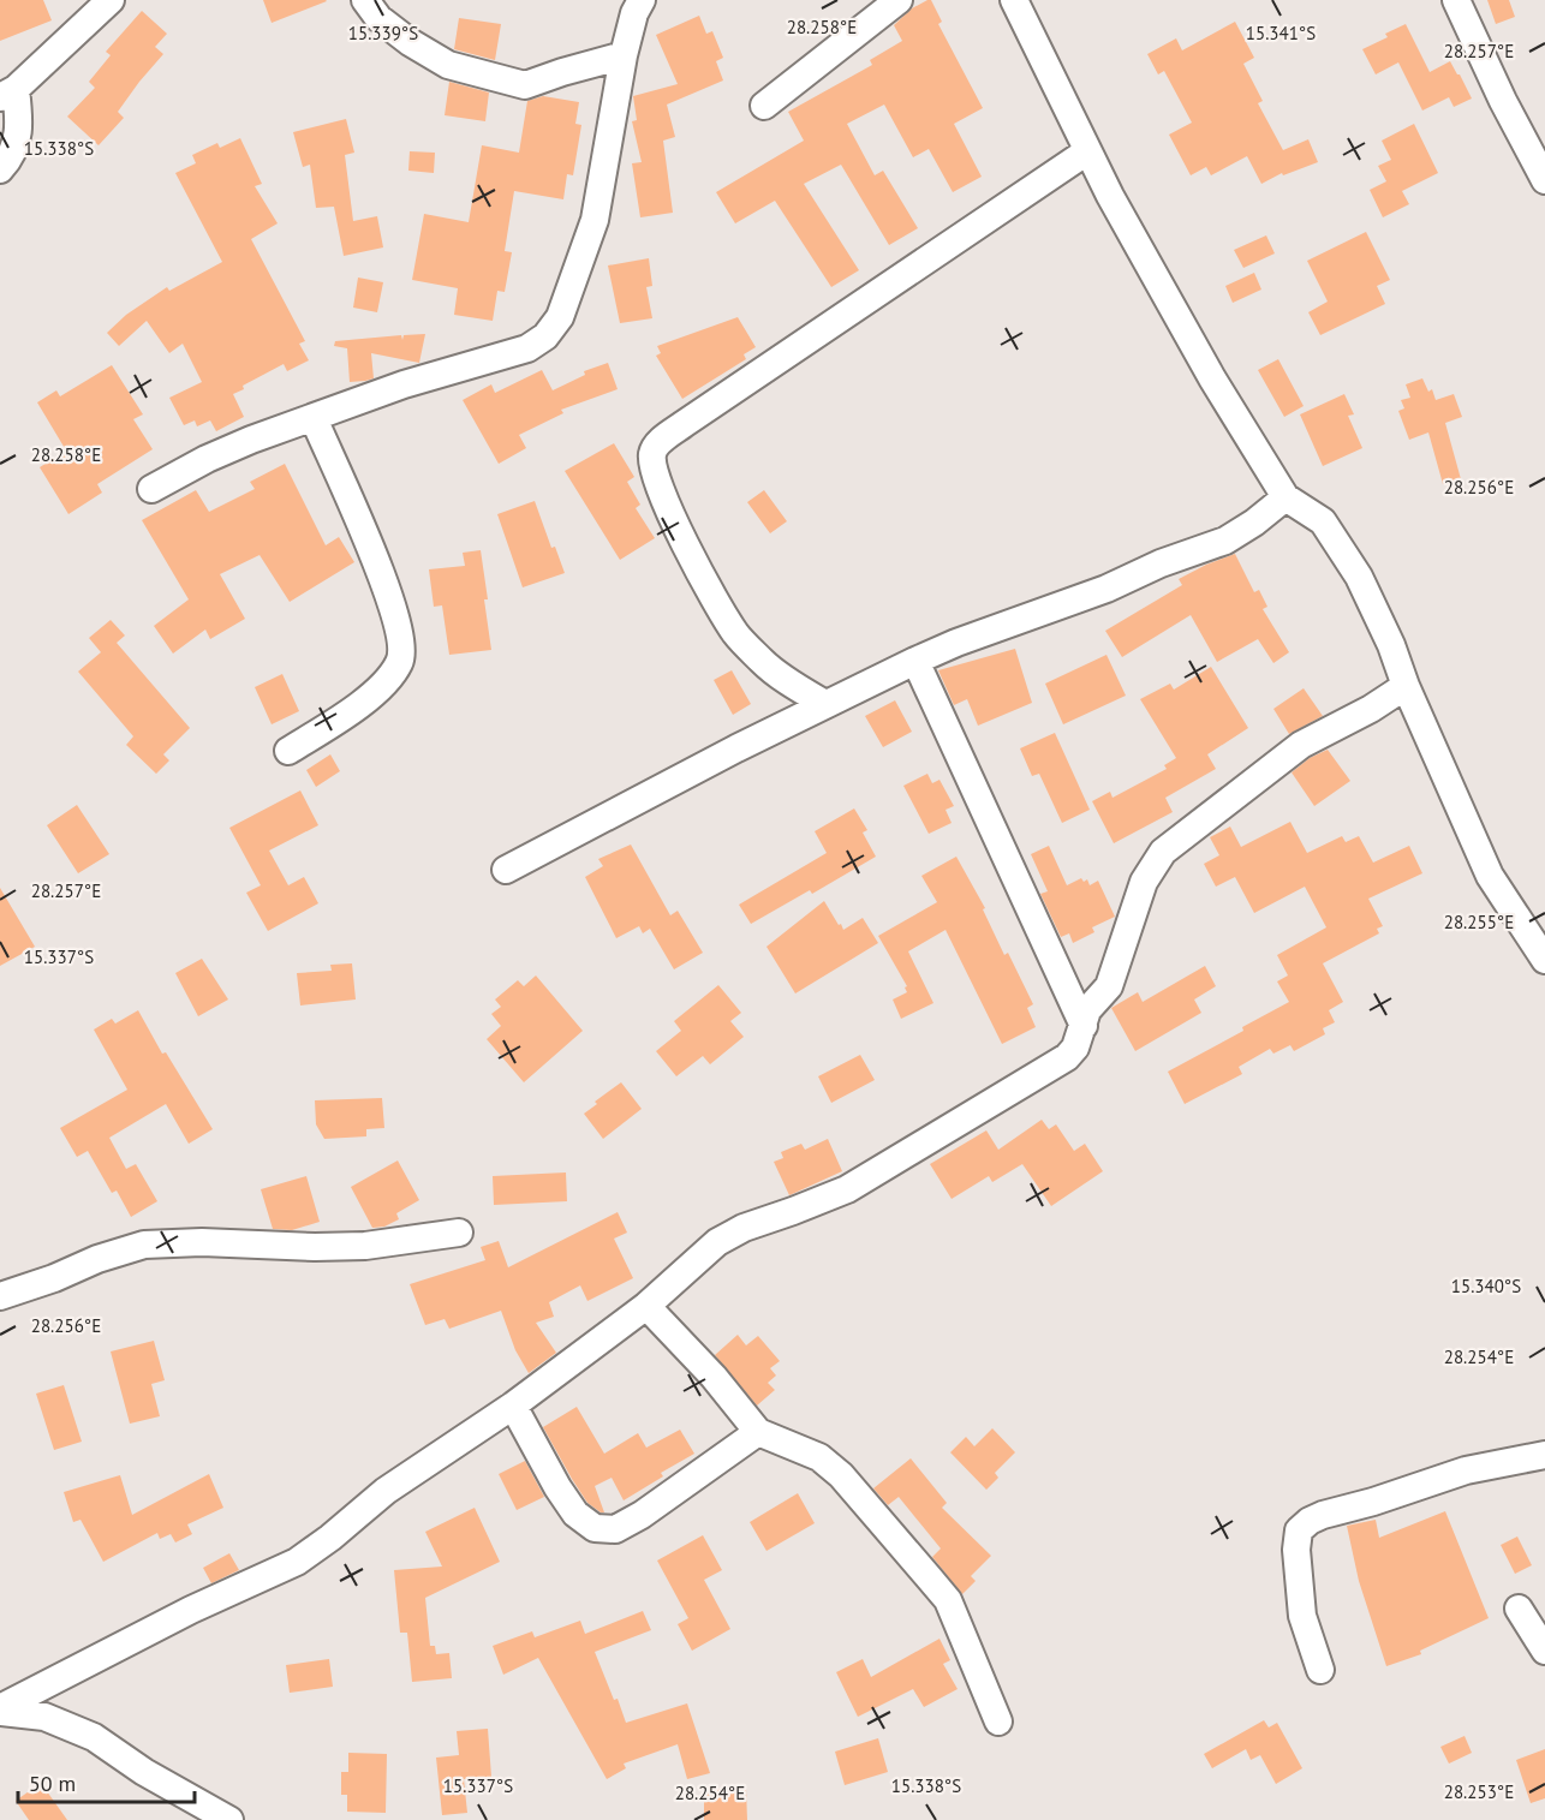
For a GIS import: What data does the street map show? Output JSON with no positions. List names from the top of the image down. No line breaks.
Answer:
{"scale_bar":"50 m","coordinates":["28.258°E","15.339°S","15.341°S","28.257°E","15.338°S","28.256°E","28.255°E","15.337°S","15.340°S","28.254°E","28.253°E"]}
